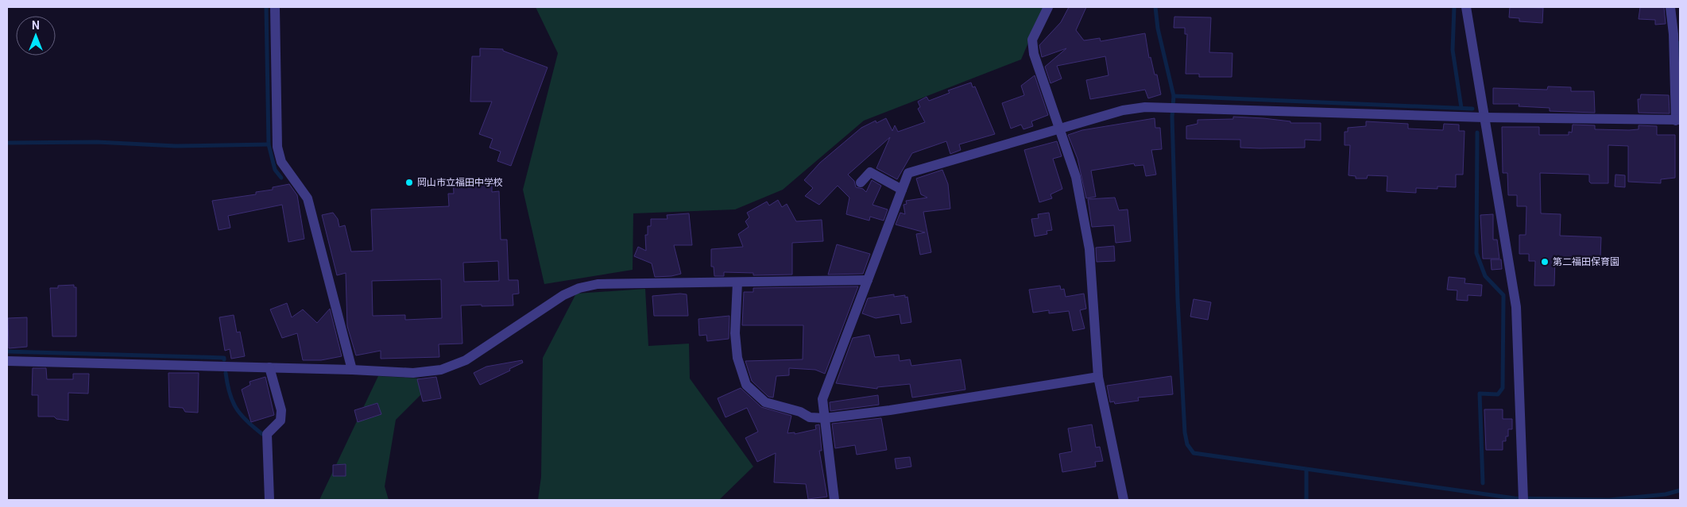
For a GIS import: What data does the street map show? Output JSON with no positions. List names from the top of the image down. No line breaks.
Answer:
{"places":["岡山市立福田中学校","第二福田保育園"],"north":"top"}
